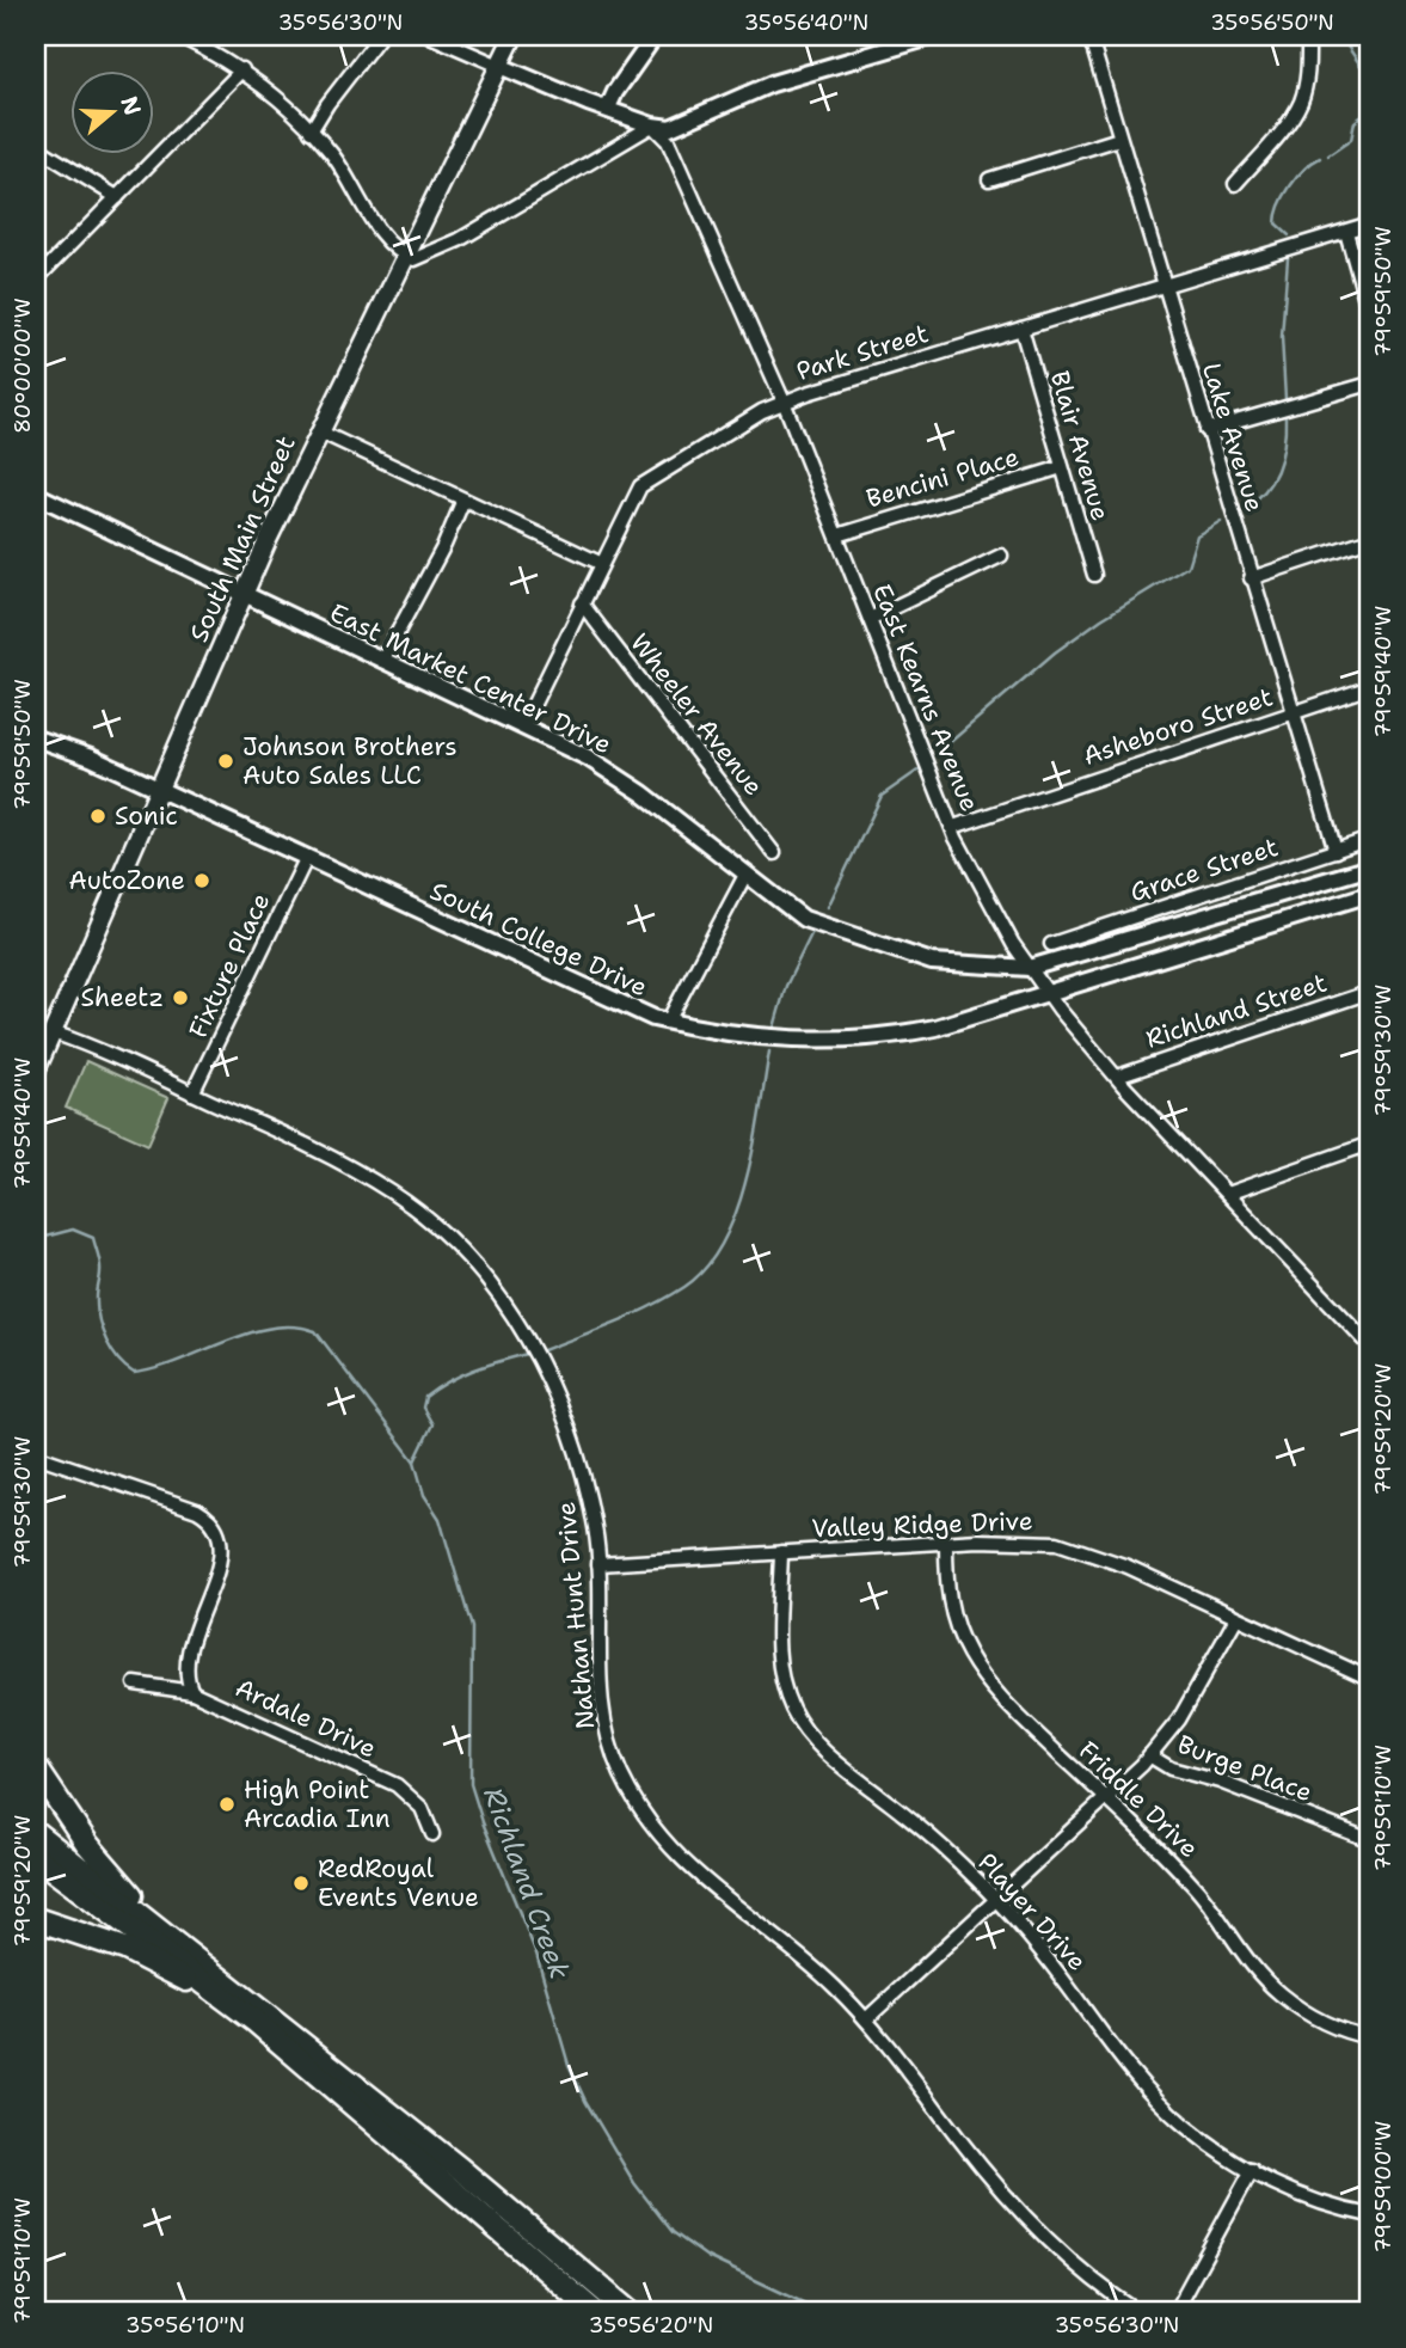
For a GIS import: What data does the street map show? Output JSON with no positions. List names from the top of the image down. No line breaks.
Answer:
{"streets":{"main road":["South Main Street","East Market Center Drive","South College Drive"],"street":["Park Street","Lake Avenue","Blair Avenue","Bencini Place","East Kearns Avenue","Wheeler Avenue","Asheboro Street","Grace Street","Fixture Place","Richland Street","Valley Ridge Drive","Nathan Hunt Drive","Ardale Drive","Burge Place","Friddle Drive","Player Drive"]},"crossings":[["Park Street","Lake Avenue"],["Park Street","Blair Avenue"],["Park Street","East Market Center Drive"],["Park Street","East Kearns Avenue"],["Park Street","Wheeler Avenue"],["Lake Avenue","Asheboro Street"],["Lake Avenue","Grace Street"],["Blair Avenue","Bencini Place"],["Bencini Place","East Kearns Avenue"],["South Main Street","East Market Center Drive"],["South Main Street","South College Drive"],["South Main Street","Nathan Hunt Drive"],["East Market Center Drive","East Kearns Avenue"],["East Kearns Avenue","Asheboro Street"],["East Kearns Avenue","South College Drive"],["East Kearns Avenue","Richland Street"],["South College Drive","Fixture Place"],["Fixture Place","Nathan Hunt Drive"],["Valley Ridge Drive","Nathan Hunt Drive"],["Valley Ridge Drive","Friddle Drive"],["Valley Ridge Drive","Player Drive"]],"water":["Richland Creek"],"places":["Johnson Brothers Auto Sales LLC","Sonic","AutoZone","Sheetz","High Point Arcadia Inn","RedRoyal Events Venue"],"north":"right","coordinates":["35°56'30\"N","35°56'40\"N","35°56'50\"N","79°59'50\"W","80°00'00\"W","79°59'40\"W","79°59'30\"W","79°59'20\"W","79°59'10\"W","79°59'00\"W","35°56'10\"N","35°56'20\"N"]}
